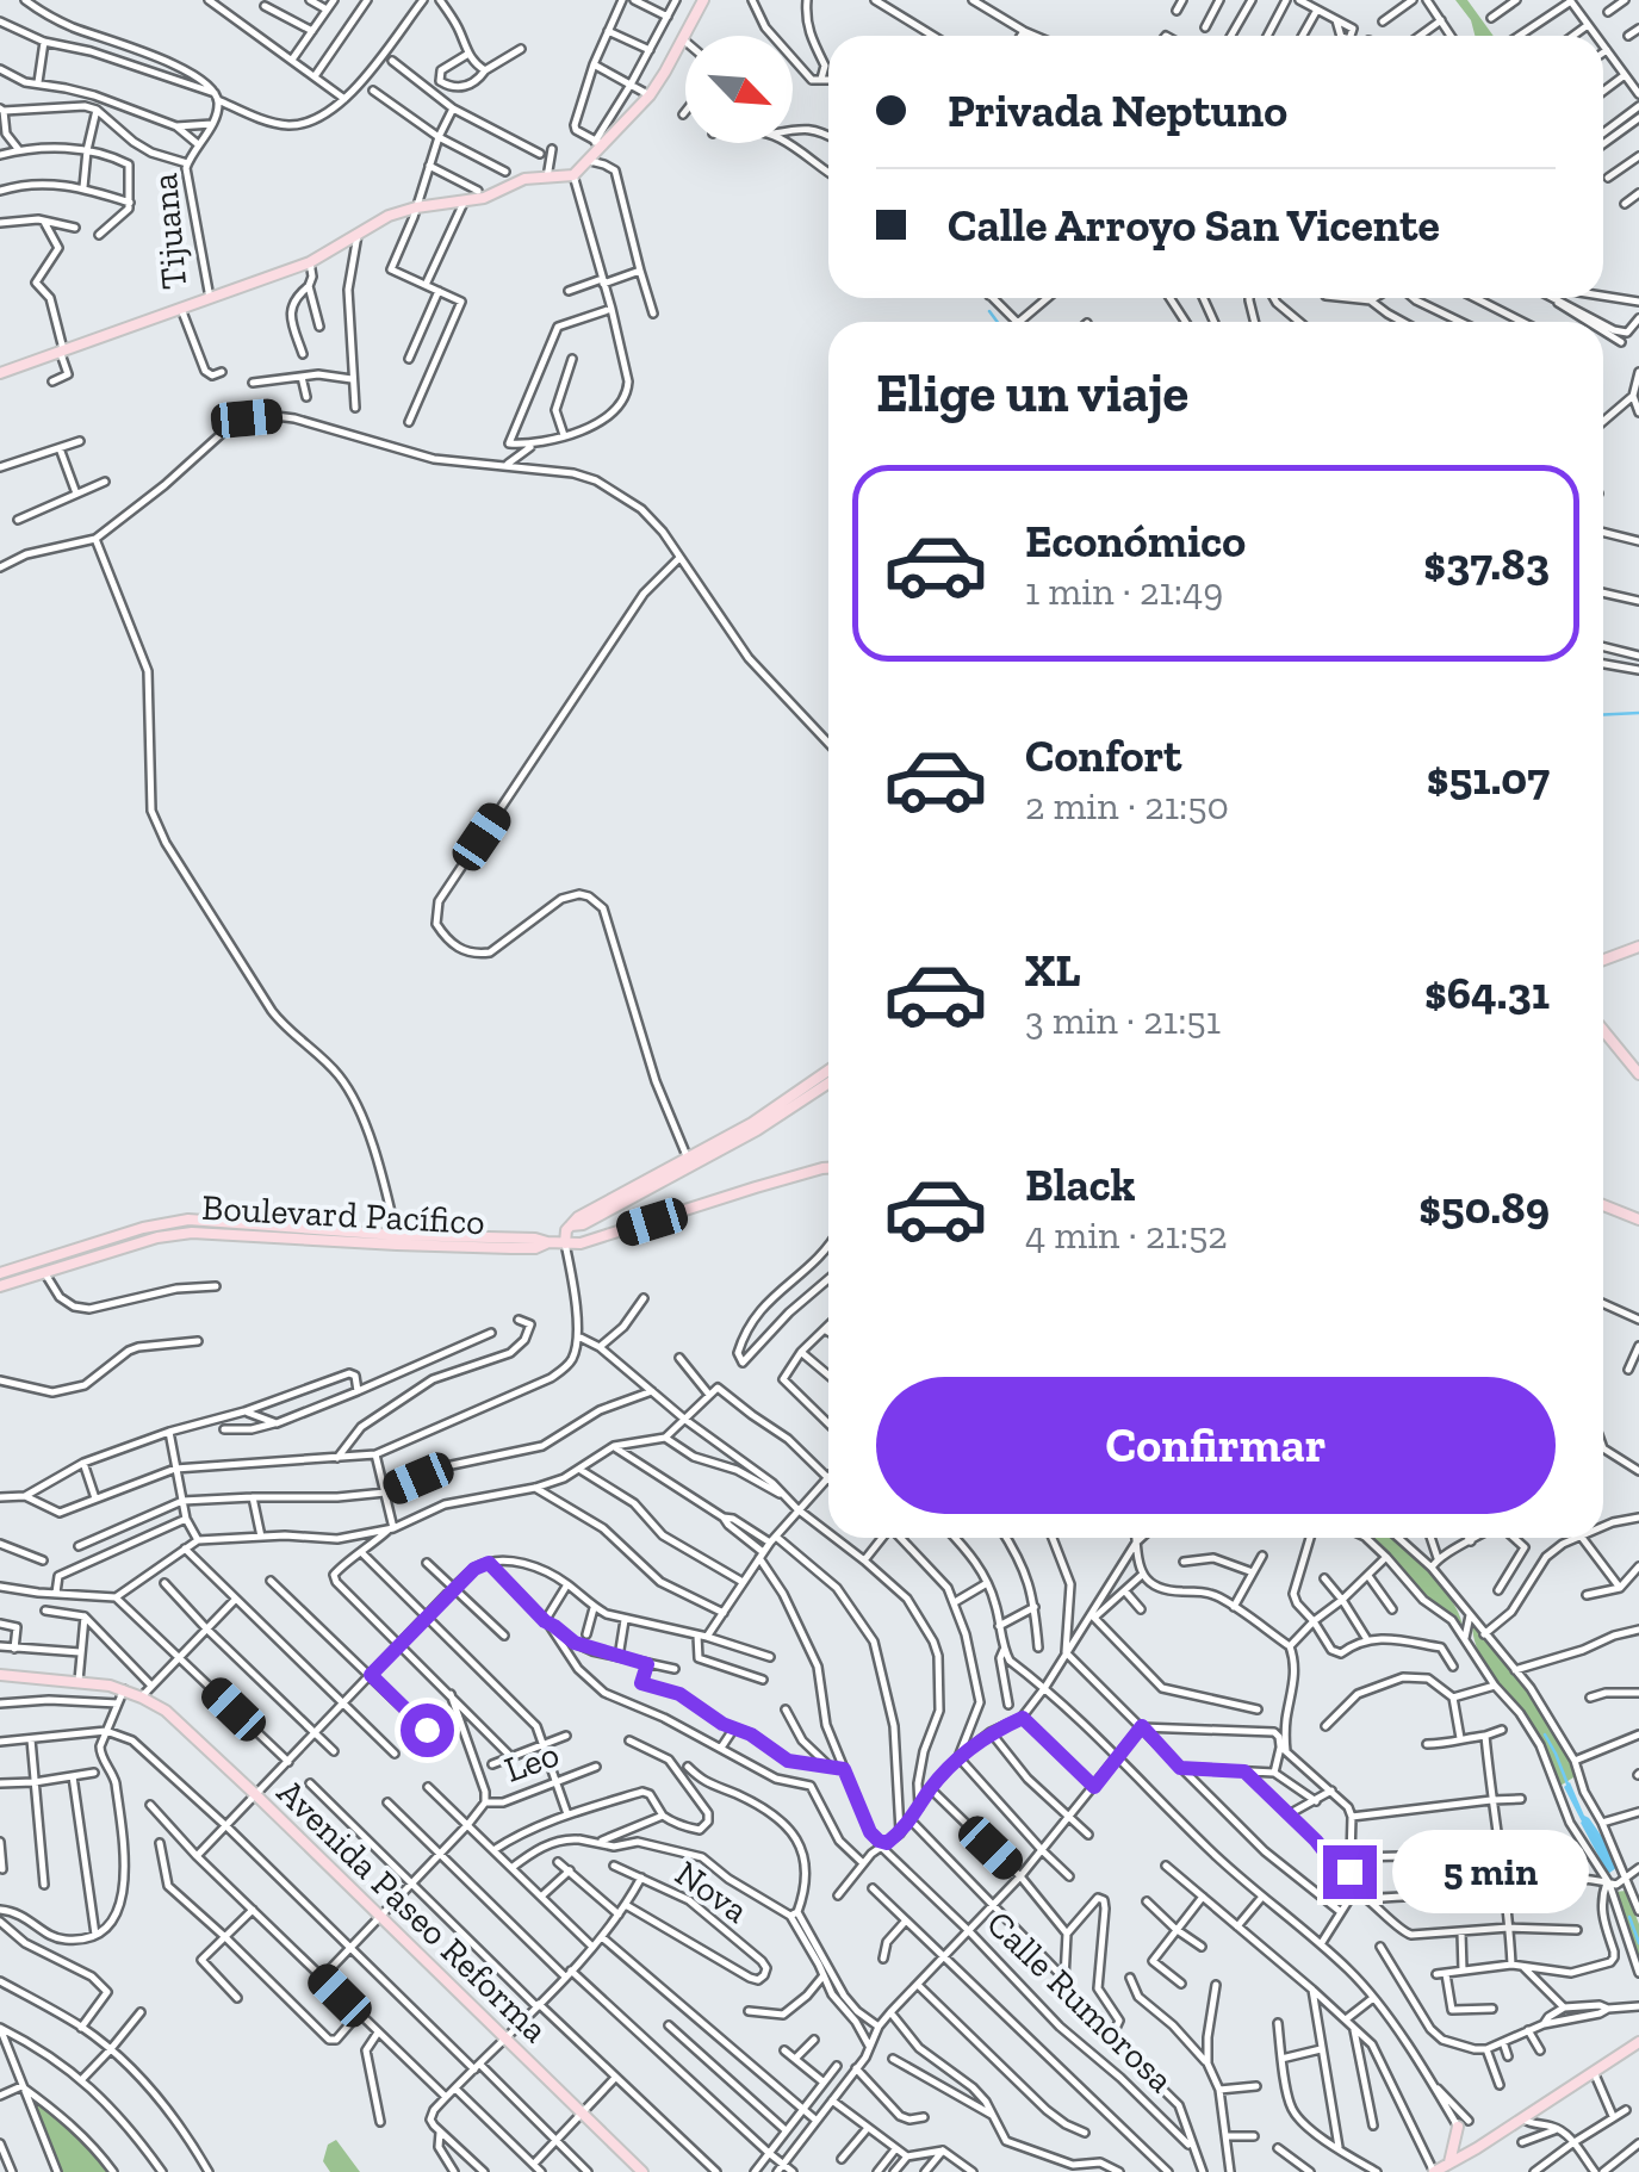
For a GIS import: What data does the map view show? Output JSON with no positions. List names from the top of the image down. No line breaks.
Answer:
{"streets":{"main road":["Tijuana","Boulevard Pacífico","Avenida Paseo Reforma"],"street":["Leo","Nova","Calle Rumorosa"]},"north":"bottom right","page":{"banner":["Privada Neptuno","Calle Arroyo San Vicente"],"heading":"Elige un viaje","list":[{"name":"Económico","note":"1 min · 21:49","value":"$37.83"},{"name":"Confort","note":"2 min · 21:50","value":"$51.07"},{"name":"XL","note":"3 min · 21:51","value":"$64.31"},{"name":"Black","note":"4 min · 21:52","value":"$50.89"}],"buttons":"Confirmar","bubble":"5 min"}}
